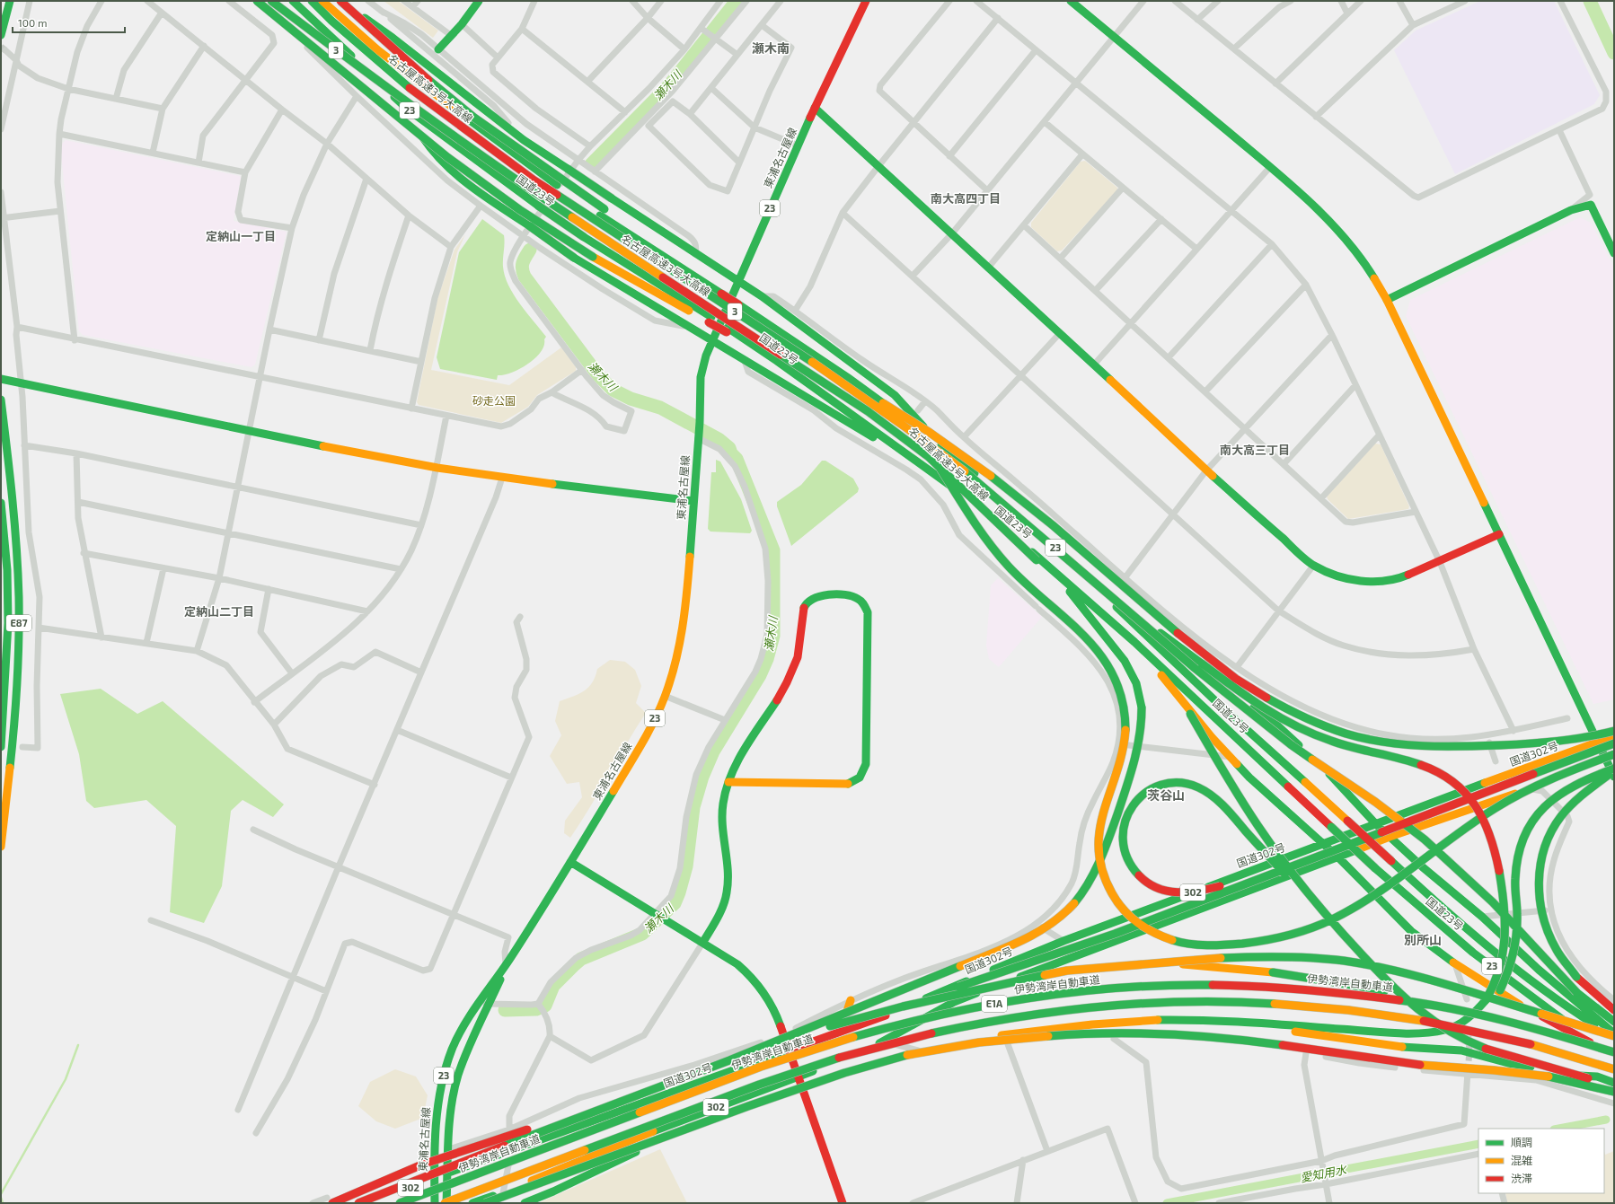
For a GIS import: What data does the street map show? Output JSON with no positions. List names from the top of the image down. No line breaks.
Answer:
{"streets":{"main road":["3","名古屋高速3号大高線","23","東浦名古屋線","国道23号","E87","国道302号","302","伊勢湾岸自動車道","E1A"]},"crossings":[["名古屋高速3号大高線","国道23号"],["東浦名古屋線","国道302号"],["東浦名古屋線","E1A"]],"districts":["瀬木南","南大高四丁目","定納山一丁目","南大高三丁目","定納山二丁目","茨谷山","別所山"],"water":["瀬木川","愛知用水"],"parks":["砂走公園"],"legend":["順調","混雑","渋滞"],"scale_bar":"100 m"}
